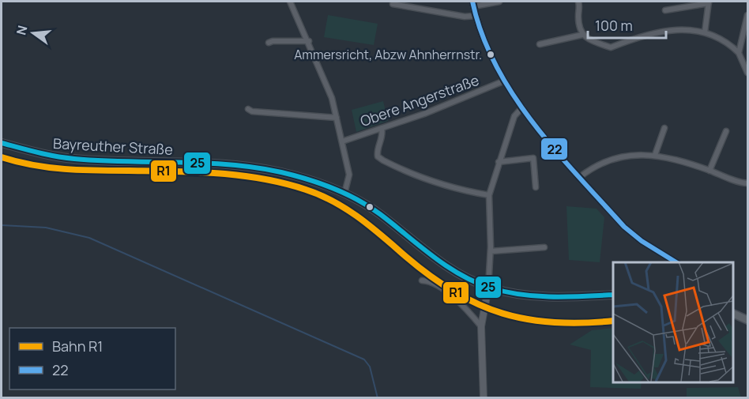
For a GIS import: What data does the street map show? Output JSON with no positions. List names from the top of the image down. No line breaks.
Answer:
{"streets":{"main road":["Bayreuther Straße"],"street":["Obere Angerstraße"]},"places":["Ammersricht, Abzw Ahnherrnstr."],"lines":["transit line 22","transit line 25","rail line R1"],"legend":["Bahn R1","22"],"scale_bar":"100 m","north":"left"}
